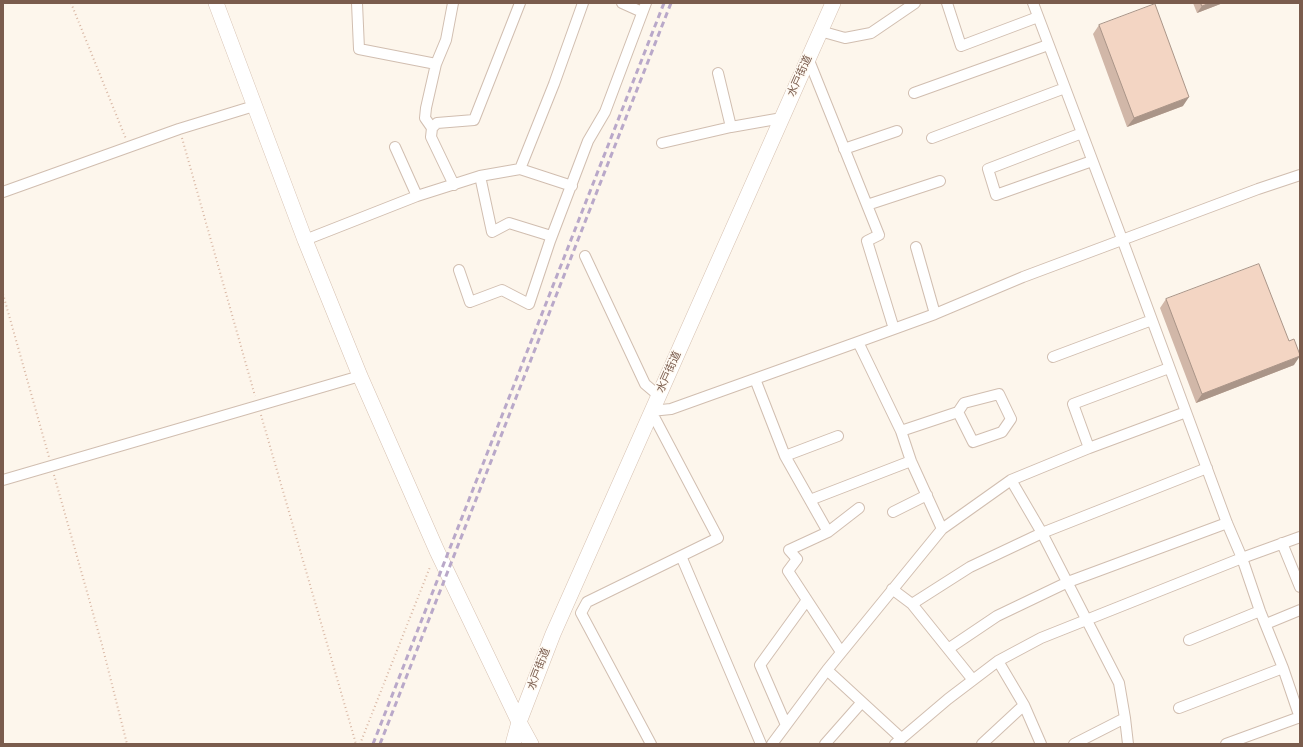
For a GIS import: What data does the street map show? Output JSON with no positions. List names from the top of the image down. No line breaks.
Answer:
{"streets":{"main road":["水戸街道"]}}
